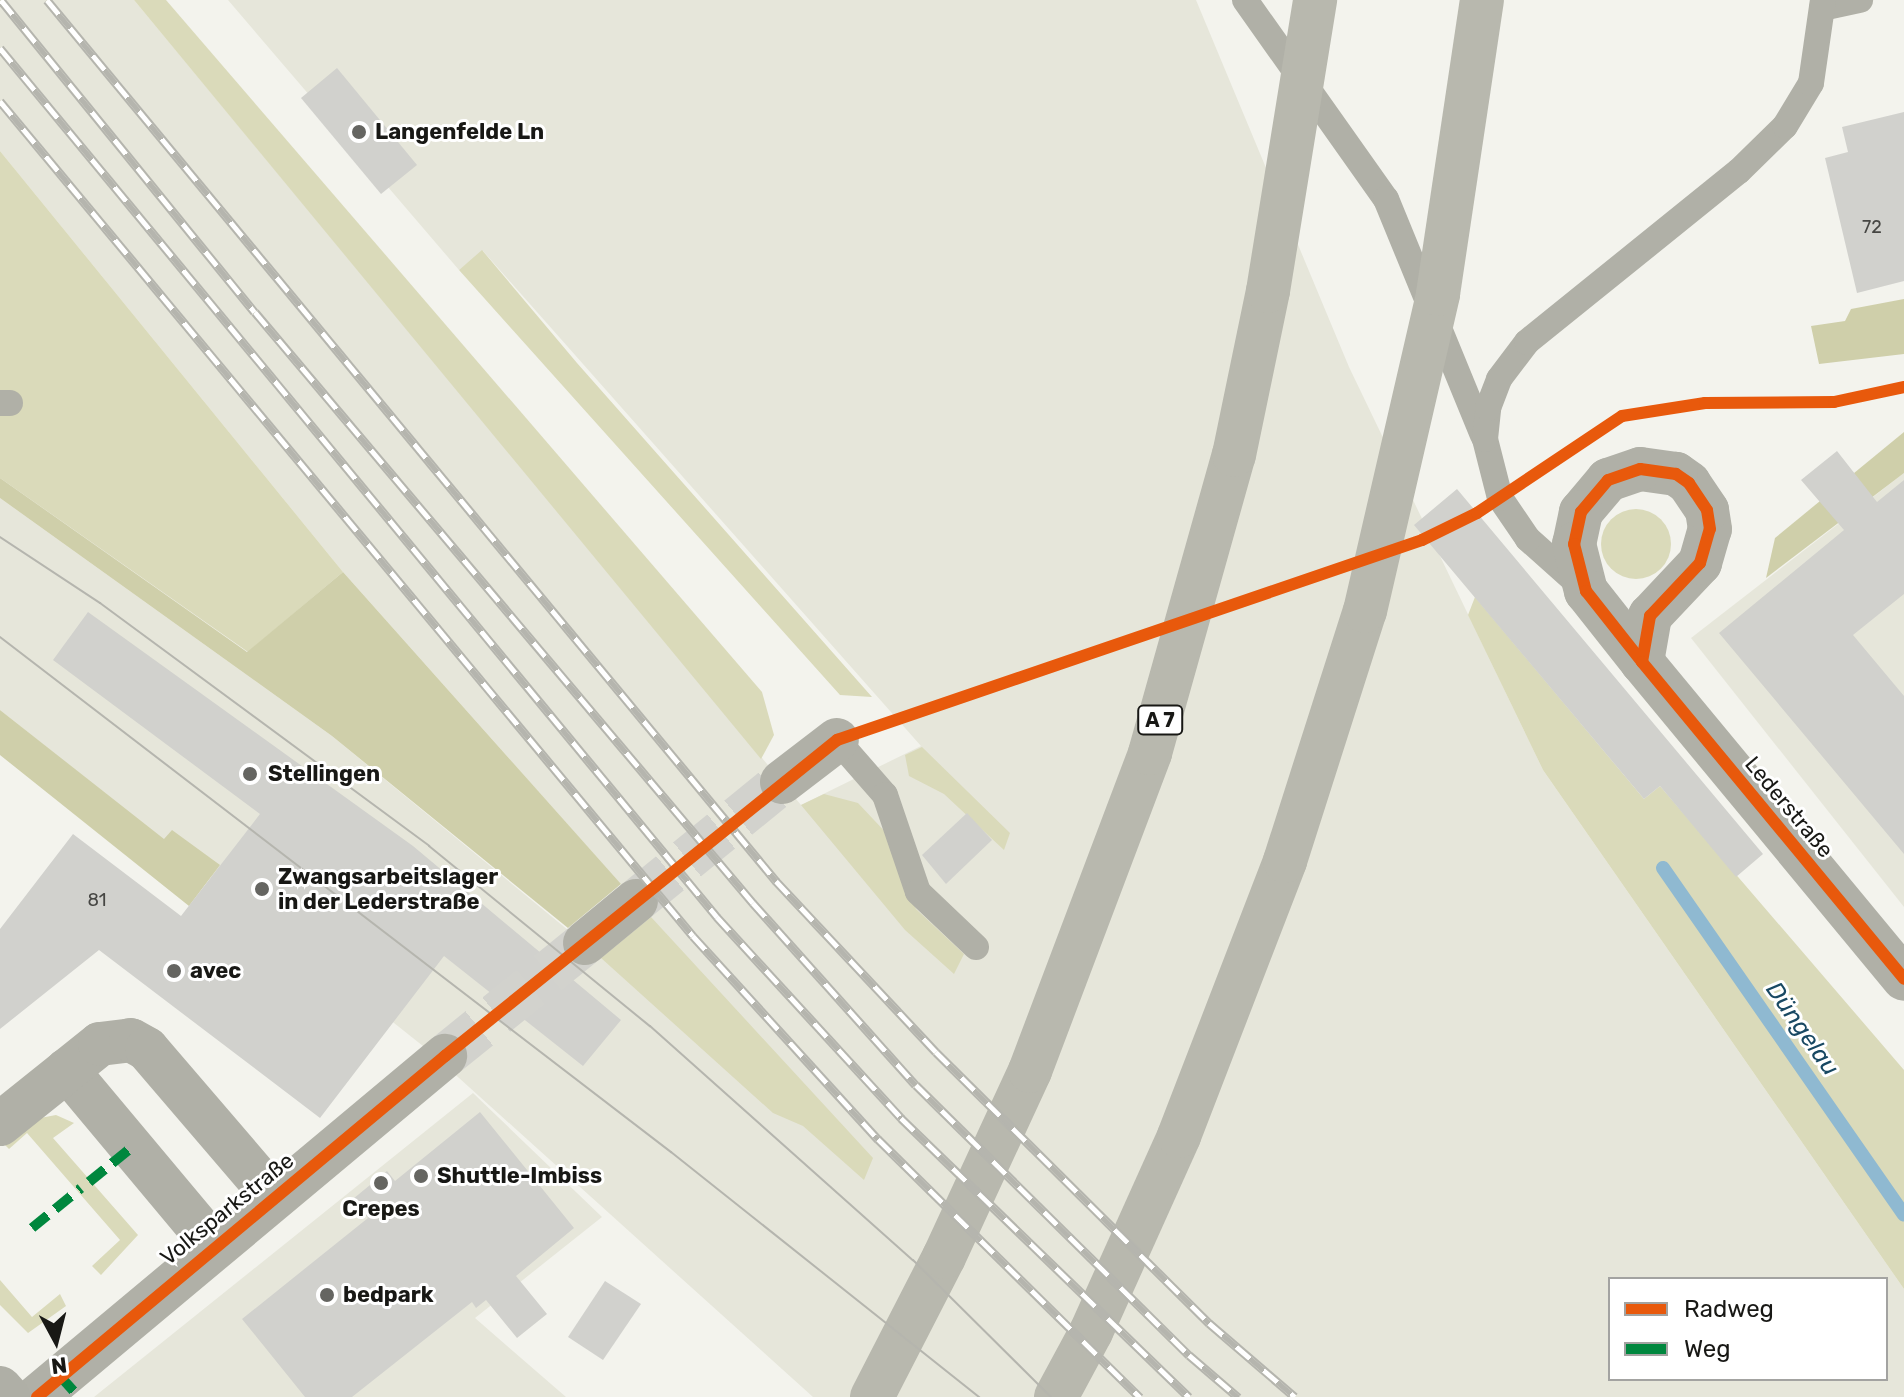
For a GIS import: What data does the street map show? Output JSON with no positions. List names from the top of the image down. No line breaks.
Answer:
{"streets":{"highway":["A 7"],"street":["Lederstraße","Volksparkstraße"]},"water":["Düngelau"],"places":["Langenfelde Ln","Stellingen","Zwangsarbeitslager in der Lederstraße","avec","Shuttle-Imbiss","Crepes","bedpark"],"house_numbers":["72","81"],"legend":["Radweg","Weg"],"north":"bottom"}
